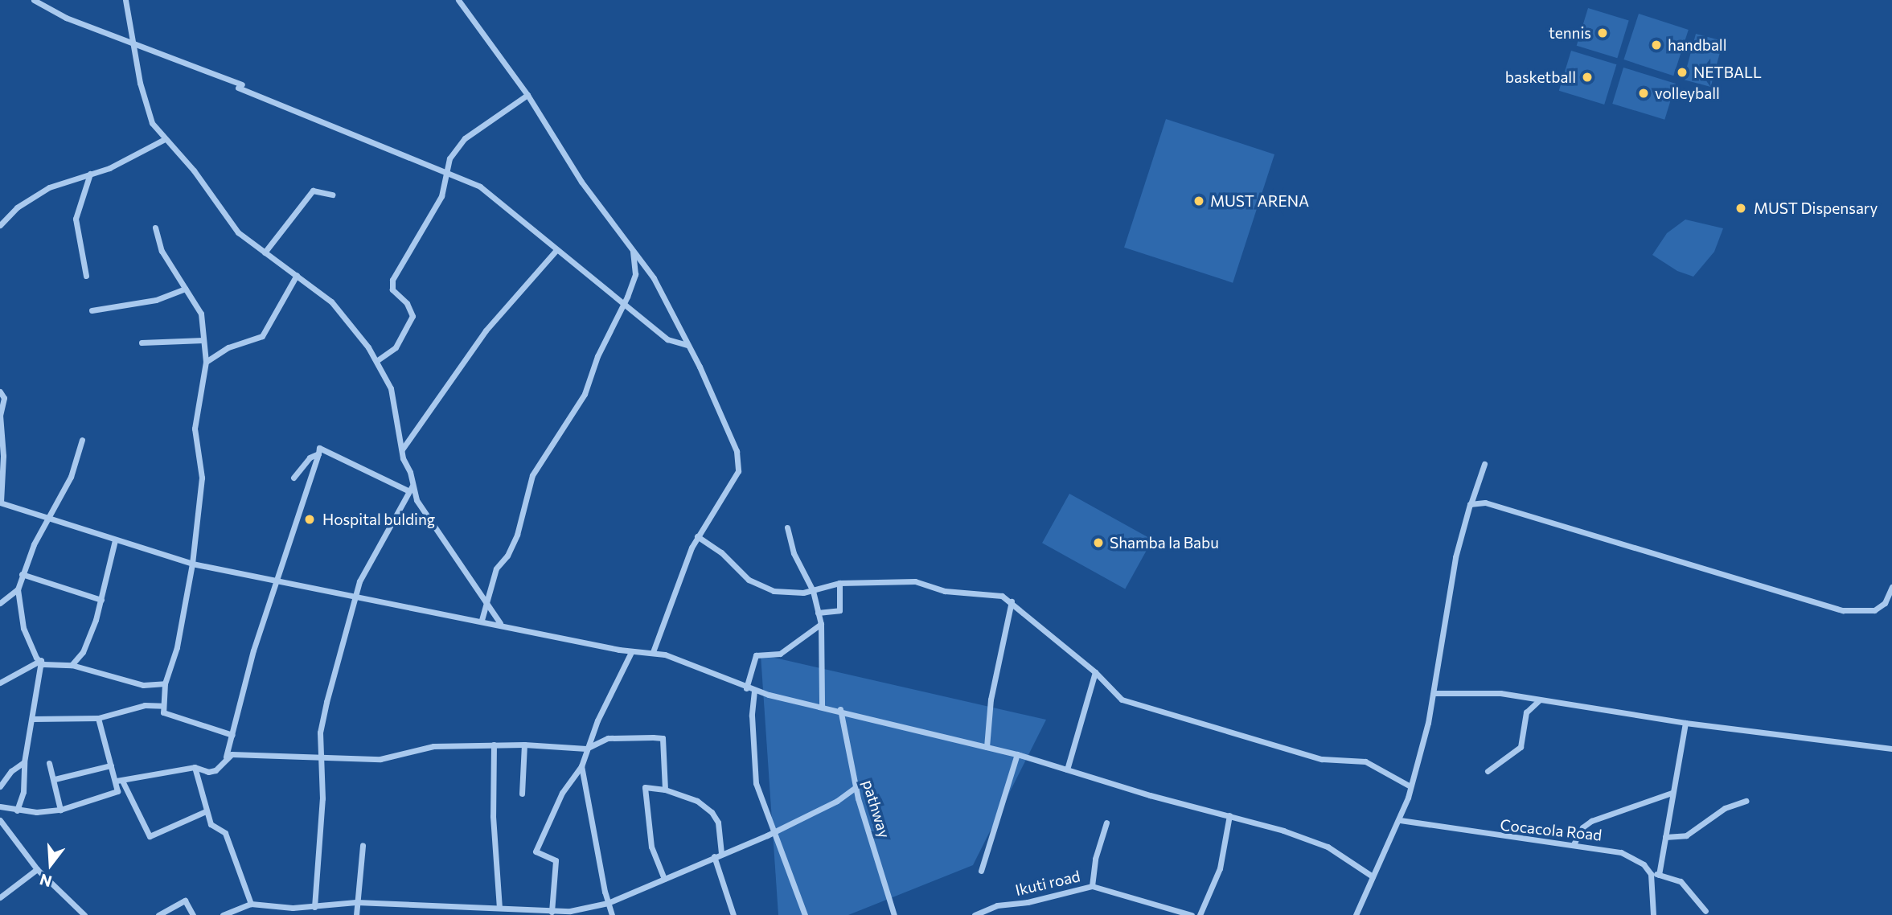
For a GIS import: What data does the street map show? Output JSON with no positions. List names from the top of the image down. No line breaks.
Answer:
{"streets":{"street":["pathway","Cocacola Road","Ikuti road"]},"places":["tennis","handball","NETBALL","basketball","volleyball","MUST ARENA","MUST Dispensary","Hospital bulding","Shamba la Babu"],"north":"bottom"}
